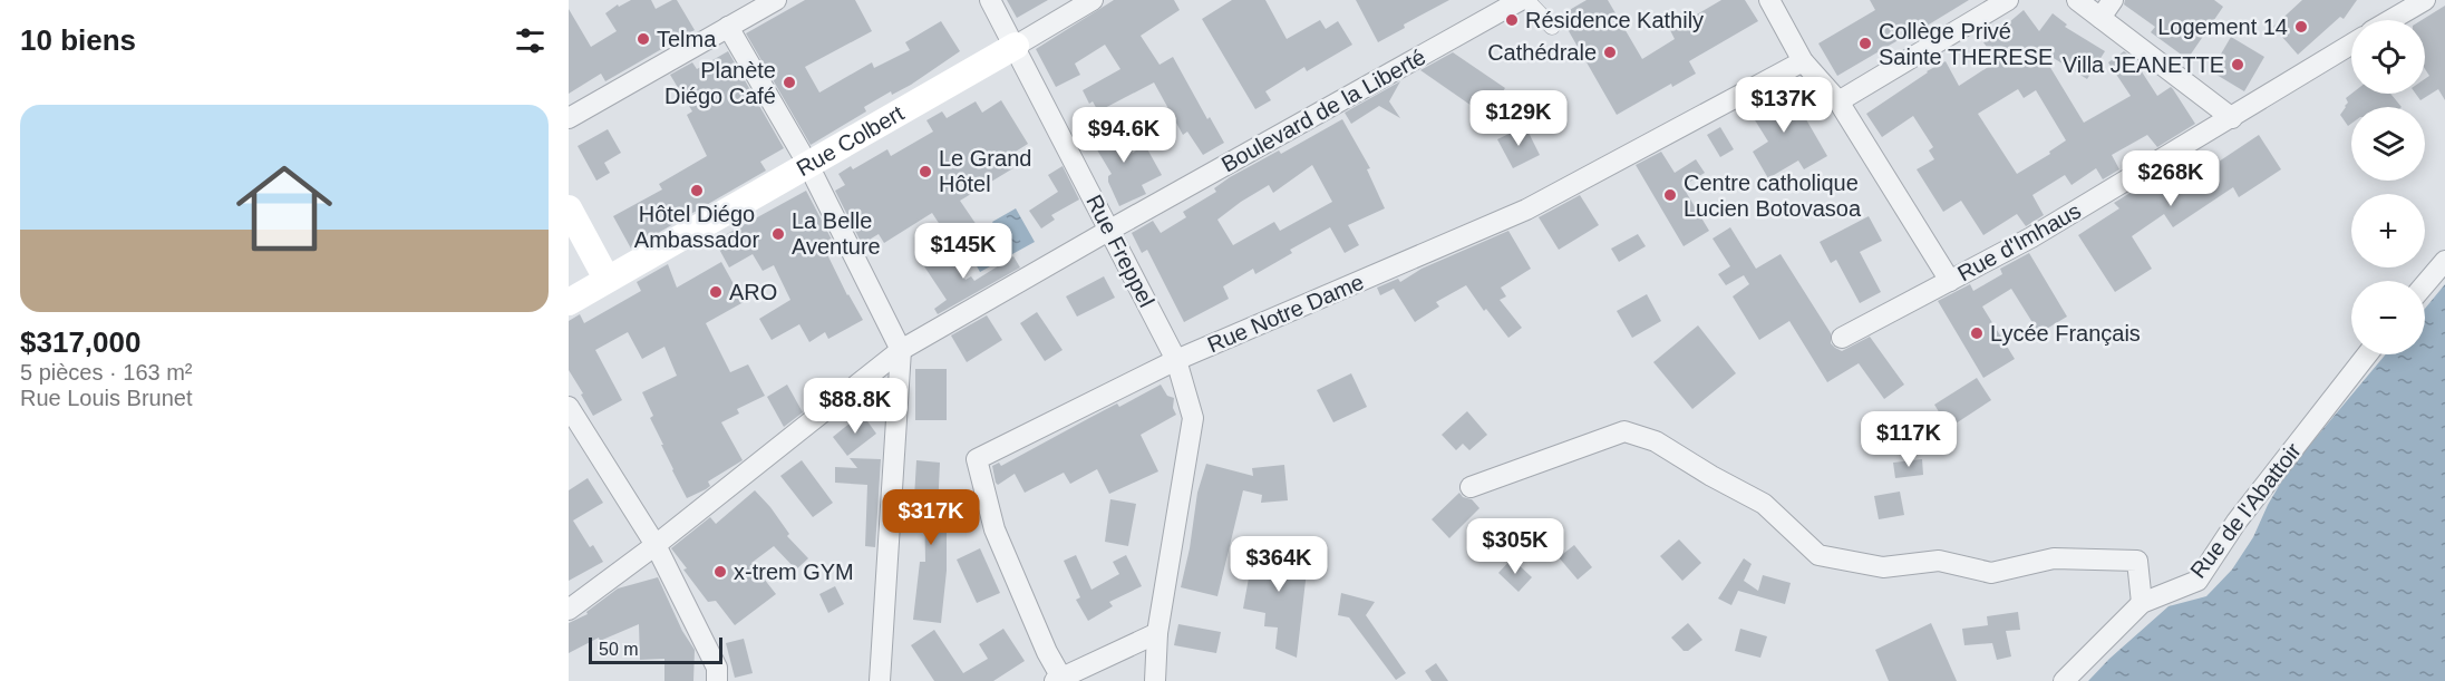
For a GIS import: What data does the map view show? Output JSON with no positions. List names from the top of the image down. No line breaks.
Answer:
{"streets":{"main road":["Rue Colbert"],"street":["Boulevard de la Liberté","Rue d'Imhaus","Rue Freppel","Rue Notre Dame","Rue de l'Abattoir"]},"crossings":[["Boulevard de la Liberté","Rue Freppel"],["Rue Colbert","Rue Freppel"],["Rue Freppel","Rue Notre Dame"]],"places":["Résidence Kathily","Logement 14","Telma","Collège Privé Sainte THERESE","Cathédrale","Villa JEANETTE","Planète Diégo Café","Le Grand Hôtel","Hôtel Diégo Ambassador","Centre catholique Lucien Botovasoa","La Belle Aventure","ARO","Lycée Français","x-trem GYM"],"scale_bar":"50 m","page":{"heading":"10 biens","map_buttons":["+","−"],"price":["$137K","$129K","$94.6K","$268K","$145K","$88.8K","$117K","$317K","$305K","$364K"],"list":[{"name":"$317,000","note":"5 pièces · 163 m² · Rue Louis Brunet"}],"scale":"50 m"}}
